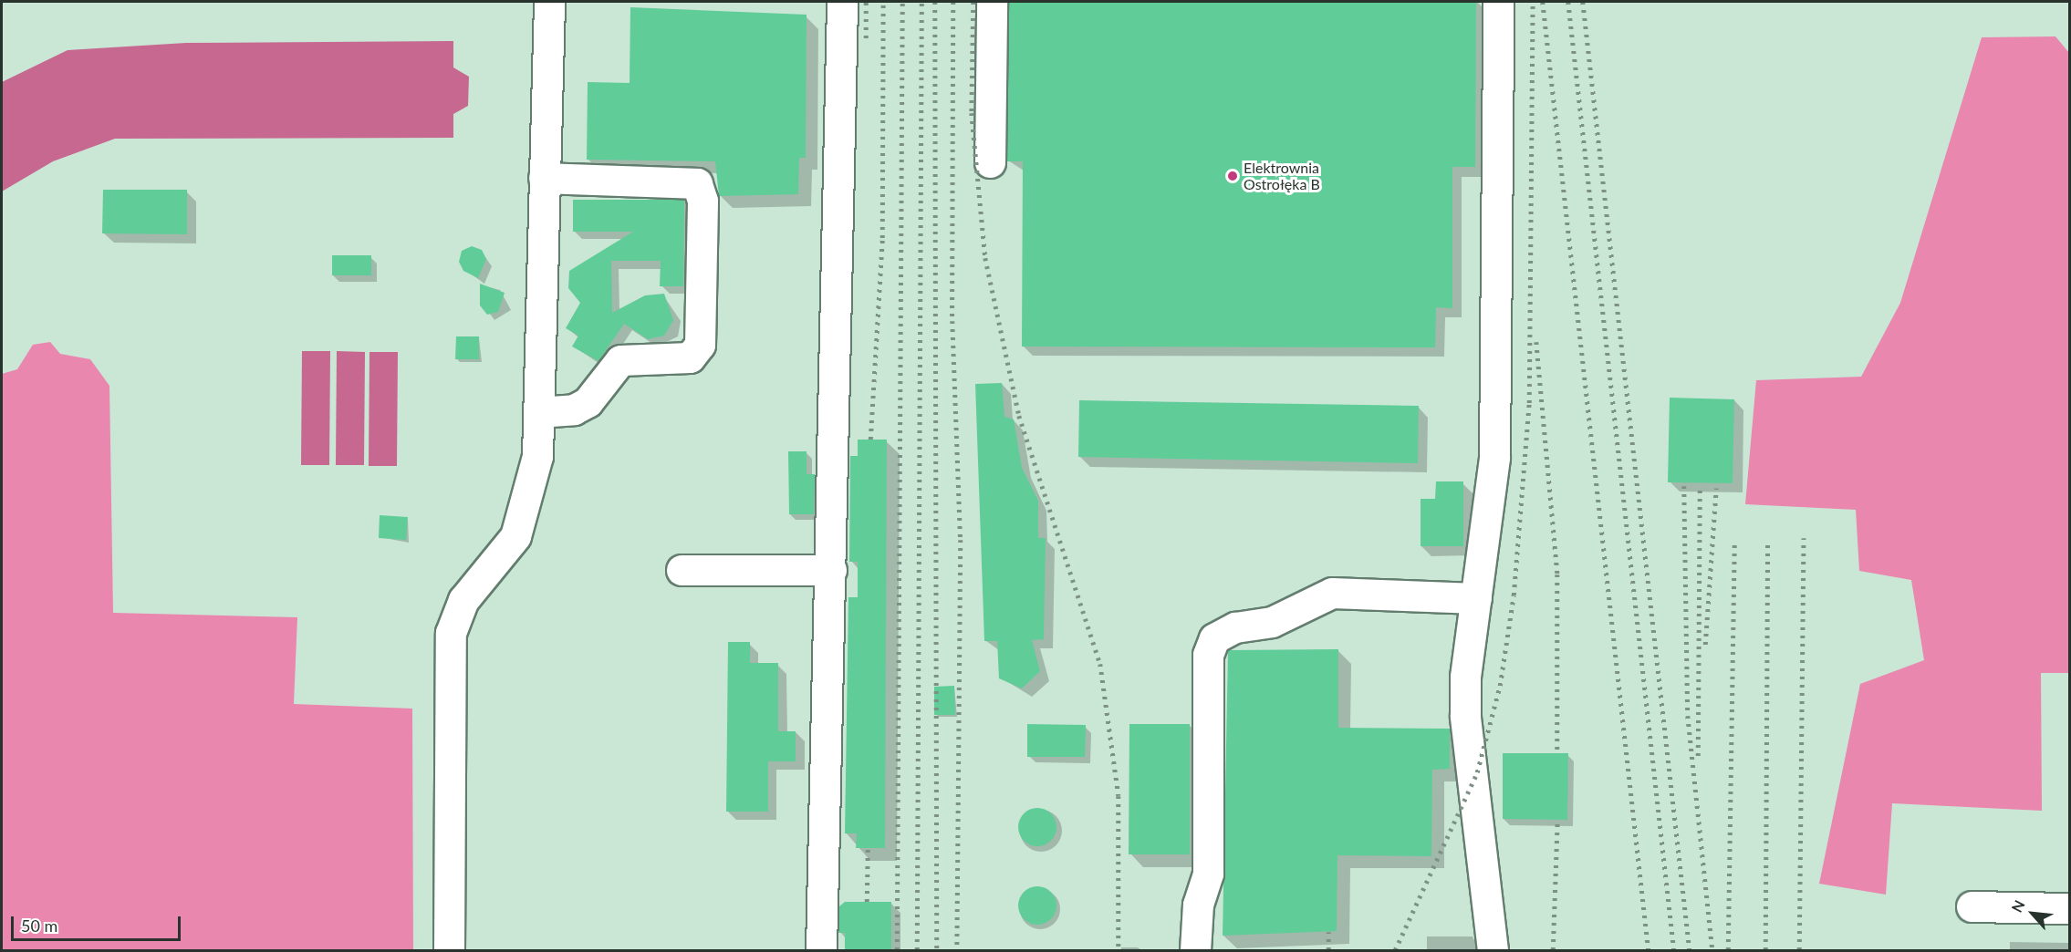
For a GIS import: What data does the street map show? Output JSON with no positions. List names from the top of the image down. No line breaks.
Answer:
{"places":["Elektrownia Ostrołęka B"],"scale_bar":"50 m","north":"top left"}
